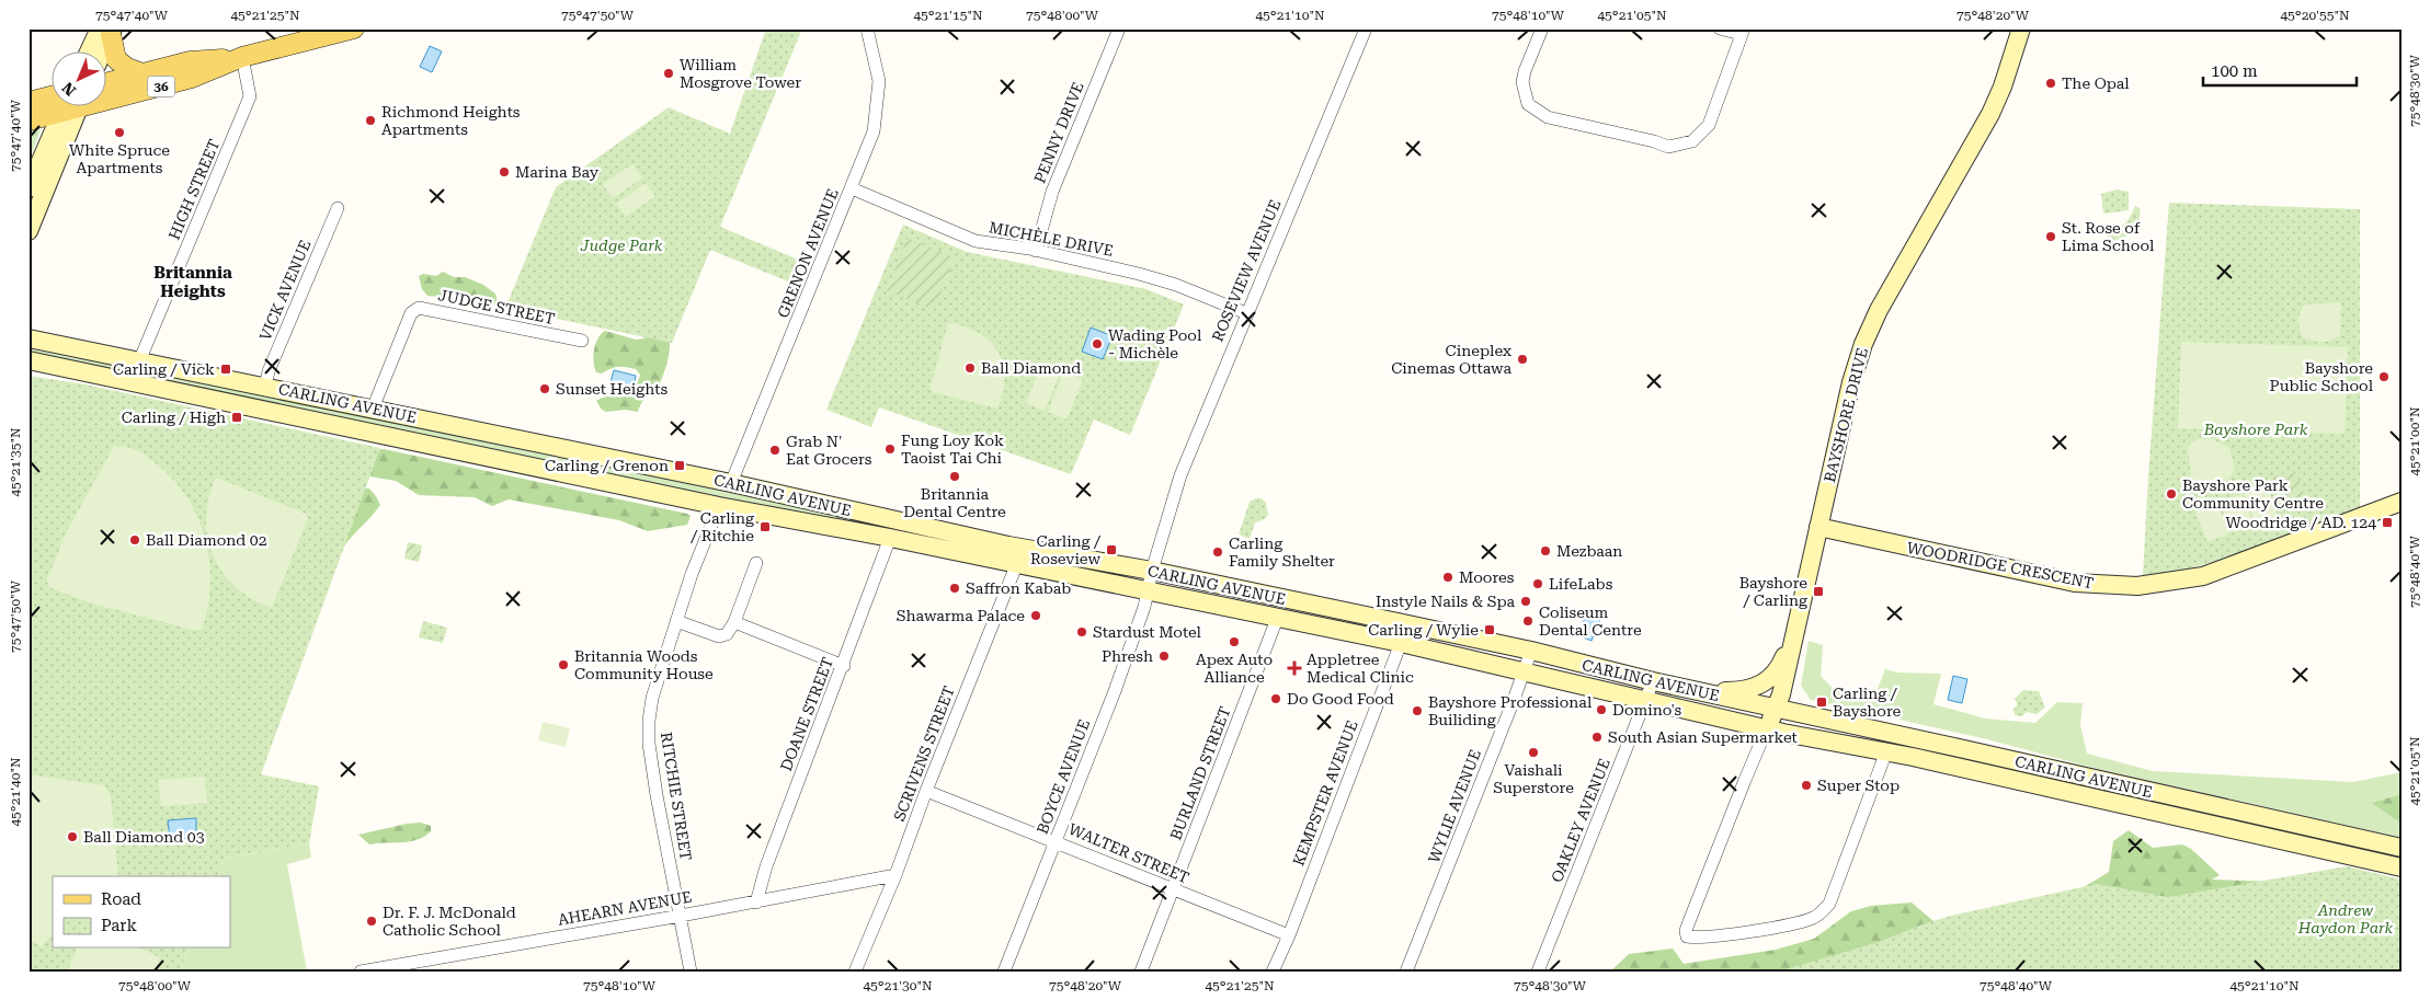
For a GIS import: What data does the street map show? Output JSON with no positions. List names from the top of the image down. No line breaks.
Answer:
{"streets":{"main road":["36","CARLING AVENUE","BAYSHORE DRIVE","WOODRIDGE CRESCENT"],"street":["PENNY DRIVE","HIGH STREET","MICHÈLE DRIVE","GRENON AVENUE","ROSEVIEW AVENUE","VICK AVENUE","JUDGE STREET","DOANE STREET","SCRIVENS STREET","BURLAND STREET","BOYCE AVENUE","KEMPSTER AVENUE","RITCHIE STREET","WYLIE AVENUE","OAKLEY AVENUE","WALTER STREET","AHEARN AVENUE"]},"crossings":[["36","HIGH STREET"],["PENNY DRIVE","MICHÈLE DRIVE"],["HIGH STREET","CARLING AVENUE"],["MICHÈLE DRIVE","GRENON AVENUE"],["MICHÈLE DRIVE","ROSEVIEW AVENUE"],["GRENON AVENUE","CARLING AVENUE"],["ROSEVIEW AVENUE","CARLING AVENUE"],["ROSEVIEW AVENUE","BOYCE AVENUE"],["VICK AVENUE","CARLING AVENUE"],["JUDGE STREET","CARLING AVENUE"],["CARLING AVENUE","BAYSHORE DRIVE"],["CARLING AVENUE","DOANE STREET"],["CARLING AVENUE","SCRIVENS STREET"],["CARLING AVENUE","BURLAND STREET"],["CARLING AVENUE","BOYCE AVENUE"],["CARLING AVENUE","KEMPSTER AVENUE"],["CARLING AVENUE","RITCHIE STREET"],["CARLING AVENUE","WYLIE AVENUE"],["CARLING AVENUE","OAKLEY AVENUE"],["BAYSHORE DRIVE","WOODRIDGE CRESCENT"],["DOANE STREET","AHEARN AVENUE"],["SCRIVENS STREET","WALTER STREET"],["SCRIVENS STREET","AHEARN AVENUE"],["BURLAND STREET","WALTER STREET"],["BOYCE AVENUE","WALTER STREET"],["KEMPSTER AVENUE","WALTER STREET"],["RITCHIE STREET","AHEARN AVENUE"]],"districts":["Britannia Heights"],"parks":["Judge Park","Bayshore Park","Andrew Haydon Park"],"places":{"other":["William Mosgrove Tower","The Opal","Richmond Heights Apartments","White Spruce Apartments","Marina Bay","St. Rose of Lima School","Wading Pool - Michèle","Cineplex Cinemas Ottawa","Ball Diamond","Bayshore Public School","Sunset Heights","Fung Loy Kok Taoist Tai Chi","Grab N' Eat Grocers","Britannia Dental Centre","Bayshore Park Community Centre","Ball Diamond 02","Mezbaan","Carling Family Shelter","Moores","LifeLabs","Saffron Kabab","Instyle Nails & Spa","Shawarma Palace","Coliseum Dental Centre","Stardust Motel","Apex Auto Alliance","Phresh","Britannia Woods Community House","Do Good Food","Domino's","Bayshore Professional Builiding","South Asian Supermarket","Vaishali Superstore","Super Stop","Ball Diamond 03","Dr. F. J. McDonald Catholic School"],"transit":["Carling / Vick","Carling / High","Carling / Grenon","Woodridge / AD. 124","Carling / Ritchie","Carling / Roseview","Bayshore / Carling","Carling / Wylie","Carling / Bayshore"],"health":["Appletree Medical Clinic"]},"legend":["Road","Park"],"scale_bar":"100 m","north":"bottom left","coordinates":["75°47'40\"W","45°21'25\"N","75°47'50\"W","45°21'15\"N","75°48'00\"W","45°21'10\"N","75°48'10\"W","45°21'05\"N","75°48'20\"W","45°20'55\"N","75°48'30\"W","45°21'00\"N","45°21'35\"N","75°48'40\"W","45°21'40\"N","45°21'30\"N"]}
